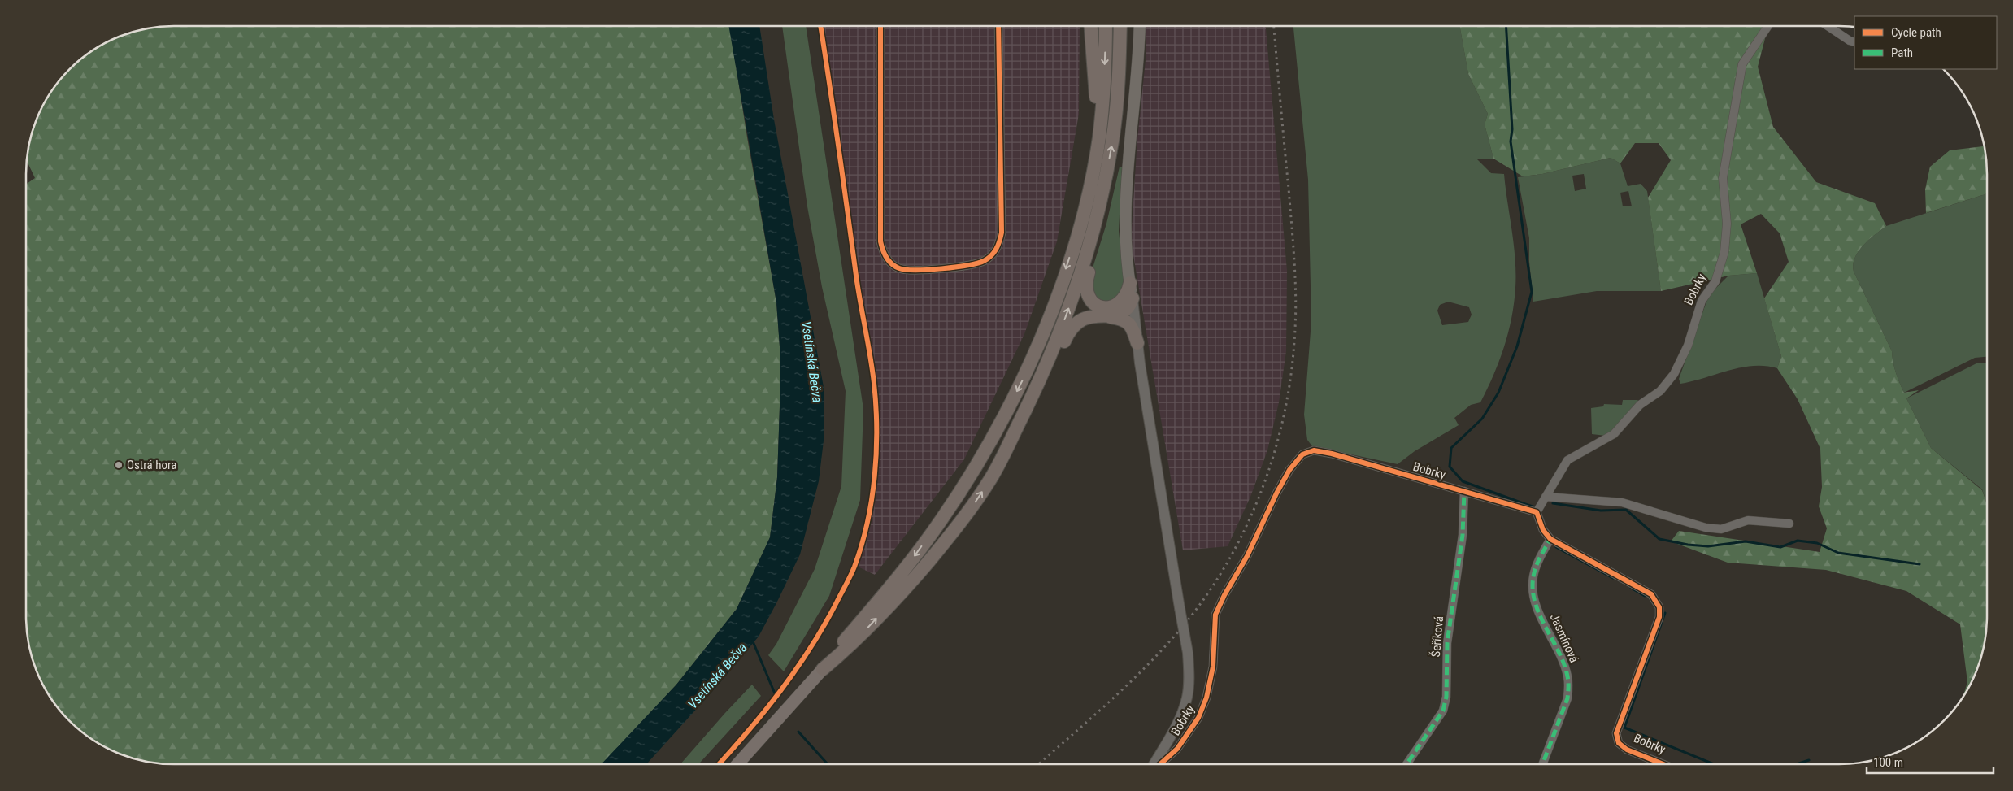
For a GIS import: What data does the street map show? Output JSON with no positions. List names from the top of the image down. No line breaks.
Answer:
{"streets":{"street":["Bobrky","Šeříková","Jasmínová"]},"crossings":[["Bobrky","Šeříková"],["Bobrky","Jasmínová"]],"water":["Vsetínská Bečva"],"places":["Ostrá hora"],"legend":["Cycle path","Path"],"scale_bar":"100 m"}
